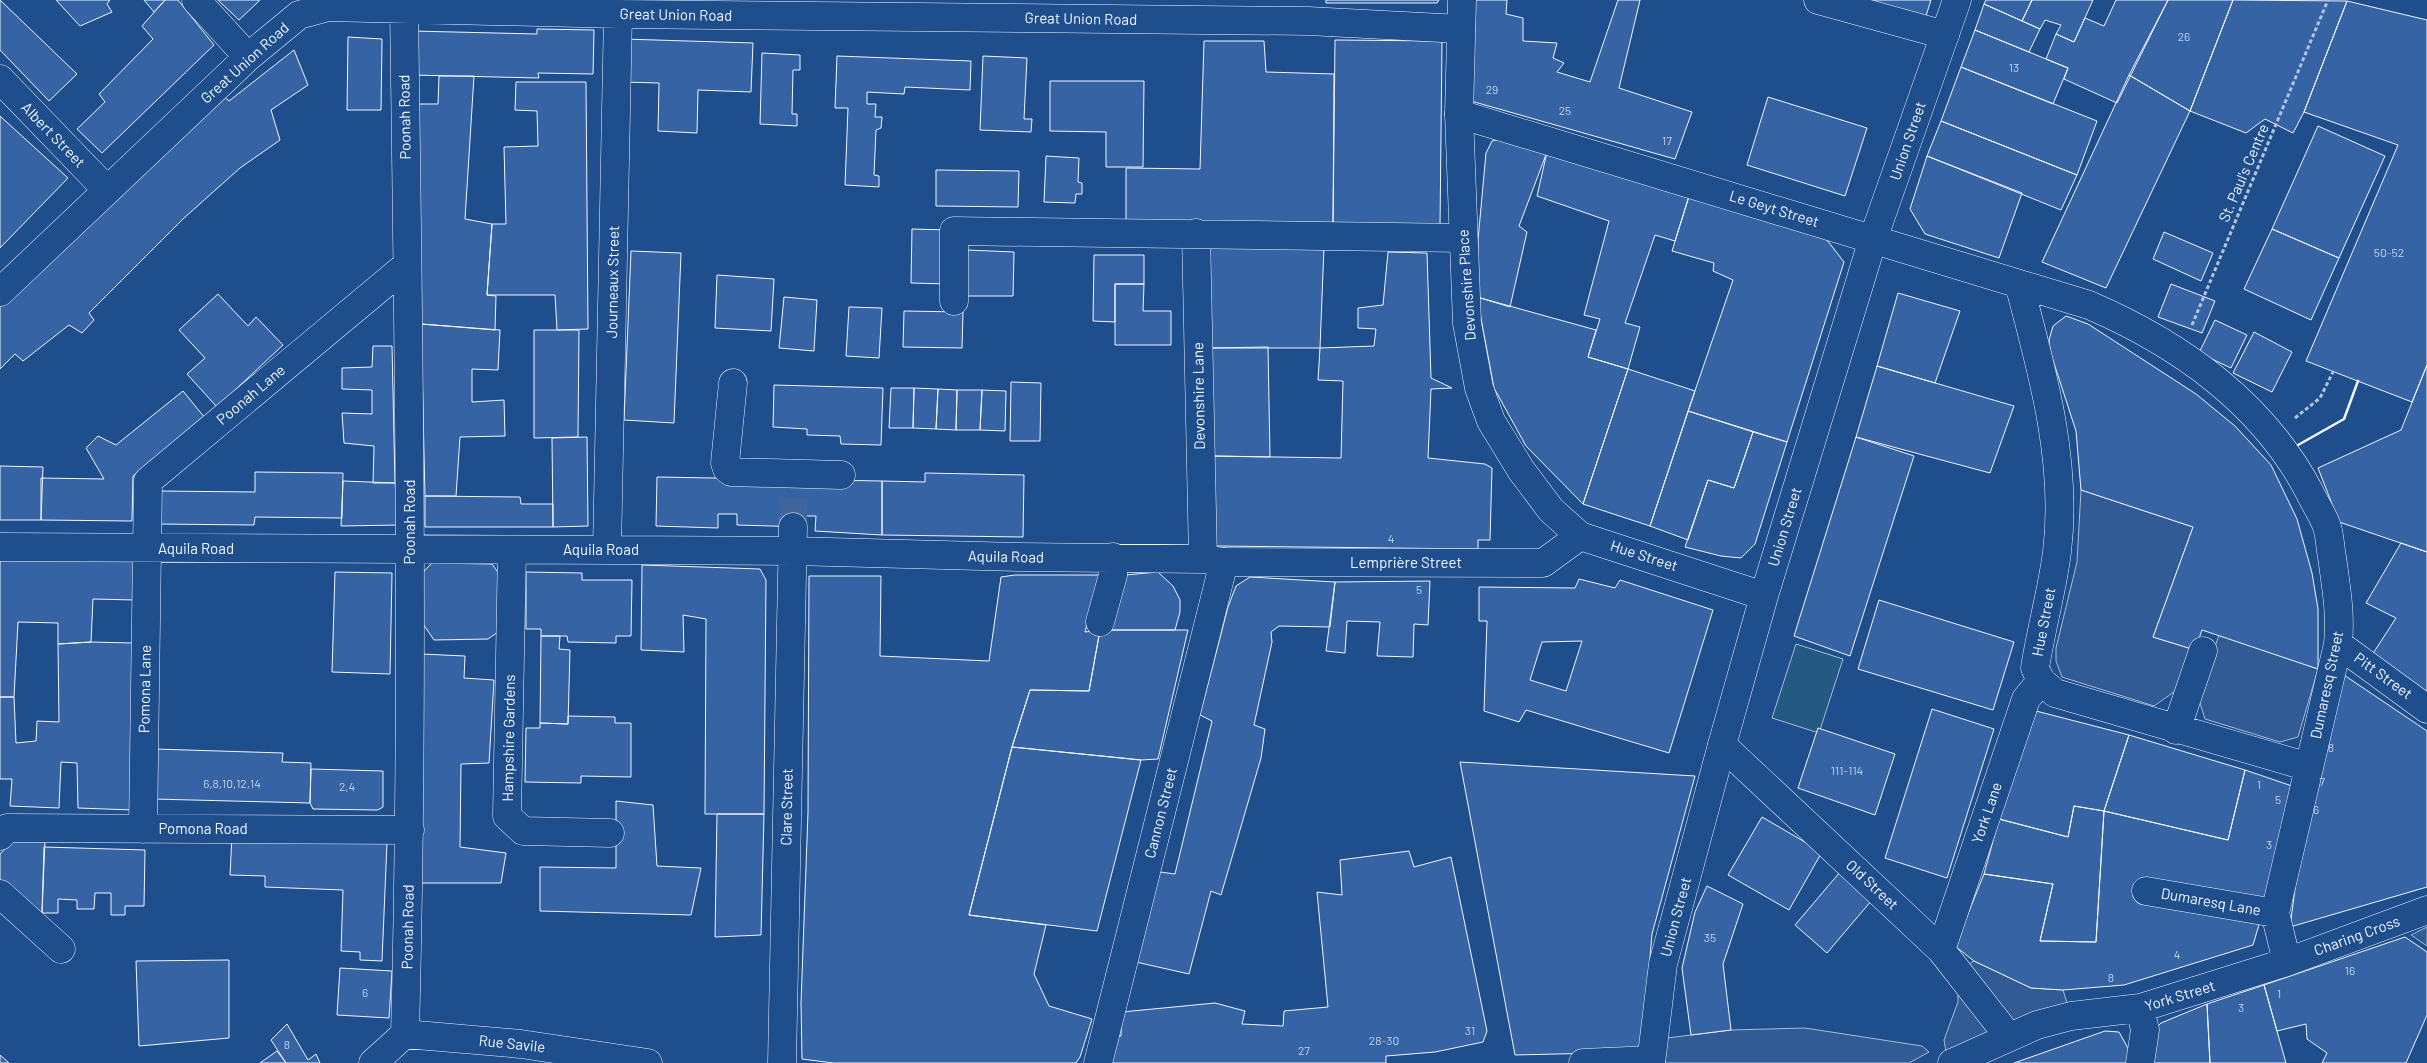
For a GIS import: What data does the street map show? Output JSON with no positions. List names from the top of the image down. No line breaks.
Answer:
{"streets":{"street":["Great Union Road","Poonah Road","Albert Street","Union Street","Le Geyt Street","Journeaux Street","Devonshire Place","Poonah Lane","Devonshire Lane","Aquila Road","Hue Street","Lemprière Street","Pitt Street","Dumaresq Street","Pomona Lane","Hampshire Gardens","Clare Street","Cannon Street","York Lane","Pomona Road","Old Street","Dumaresq Lane","Charing Cross","York Street","Rue Savile"],"path":["St. Paul's Centre"]},"crossings":[["Great Union Road","Poonah Road"],["Great Union Road","Albert Street"],["Great Union Road","Journeaux Street"],["Great Union Road","Devonshire Place"],["Poonah Road","Poonah Lane"],["Poonah Road","Aquila Road"],["Poonah Road","Pomona Road"],["Poonah Road","Rue Savile"],["Union Street","Le Geyt Street"],["Union Street","Hue Street"],["Union Street","Old Street"],["St. Paul's Centre","Dumaresq Street"],["Le Geyt Street","Devonshire Place"],["Le Geyt Street","Hue Street"],["Le Geyt Street","Dumaresq Street"],["Journeaux Street","Aquila Road"],["Devonshire Place","Hue Street"],["Devonshire Place","Lemprière Street"],["Poonah Lane","Aquila Road"],["Poonah Lane","Pomona Lane"],["Devonshire Lane","Aquila Road"],["Devonshire Lane","Lemprière Street"],["Devonshire Lane","Cannon Street"],["Aquila Road","Lemprière Street"],["Aquila Road","Pomona Lane"],["Aquila Road","Hampshire Gardens"],["Aquila Road","Clare Street"],["Aquila Road","Cannon Street"],["Hue Street","Lemprière Street"],["Hue Street","York Lane"],["Lemprière Street","Cannon Street"],["Pitt Street","Dumaresq Street"],["Dumaresq Street","Dumaresq Lane"],["Dumaresq Street","Charing Cross"],["Dumaresq Street","York Street"],["Pomona Lane","Pomona Road"],["York Lane","Old Street"],["Old Street","York Street"],["Charing Cross","York Street"]],"house_numbers":["26","13","29","25","17","50-52","4","5","8","111-114","7","6,8,10,12,14","1","2,4","5","6","3","35","4","16","8","6","1","3","31","28-30","8","27"]}
